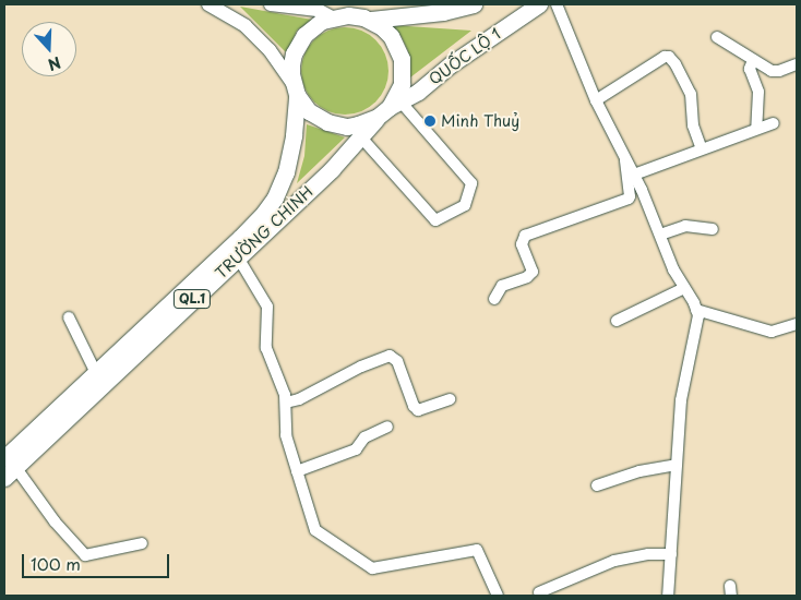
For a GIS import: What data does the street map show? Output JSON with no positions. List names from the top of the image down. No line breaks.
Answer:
{"streets":{"highway":["QUỐC LỘ 1","TRƯỜNG CHINH","QL.1"]},"crossings":[["QUỐC LỘ 1","TRƯỜNG CHINH"],["QUỐC LỘ 1","QL.1"],["TRƯỜNG CHINH","QL.1"]],"places":["Minh Thuỷ"],"scale_bar":"100 m","north":"bottom"}
